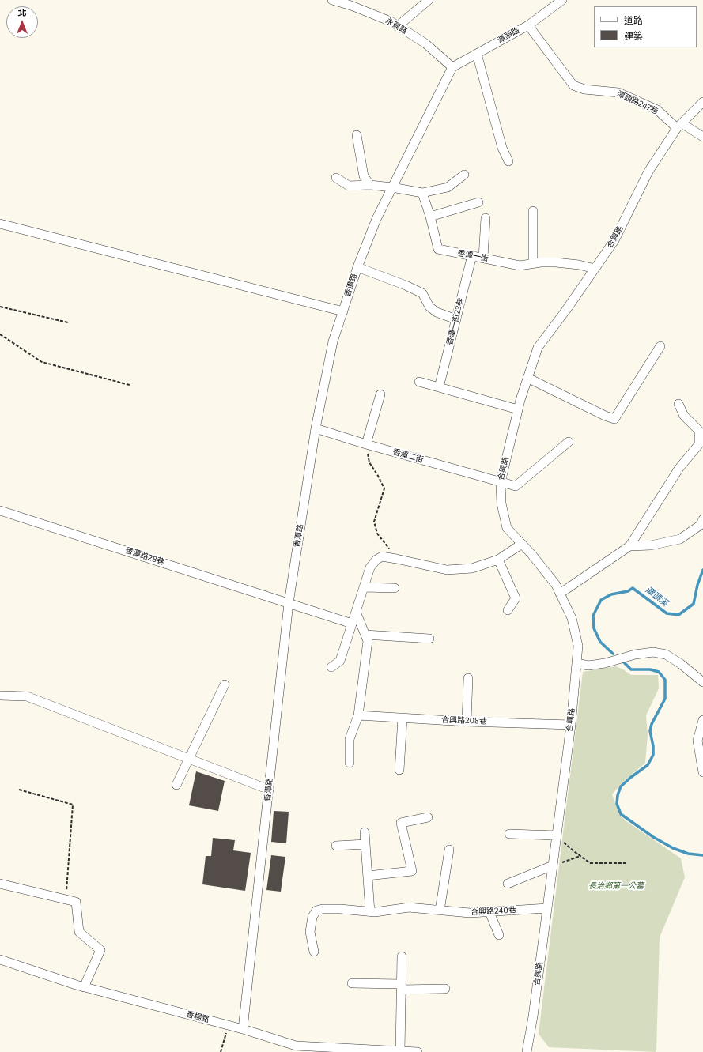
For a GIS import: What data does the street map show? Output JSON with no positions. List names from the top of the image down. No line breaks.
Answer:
{"streets":{"street":["永興路","潭頭路","潭頭路247巷","合興路","香潭一街","香潭路","香潭一街23巷","香潭二街","香潭路28巷","合興路208巷","合興路240巷","香楊路"]},"crossings":[["永興路","潭頭路"],["永興路","香潭路"],["潭頭路","潭頭路247巷"],["潭頭路","香潭路"],["潭頭路247巷","合興路"],["合興路","香潭一街"],["合興路","香潭二街"],["合興路","合興路208巷"],["合興路","合興路240巷"],["香潭一街","香潭一街23巷"],["香潭路","香潭二街"],["香潭路","香潭路28巷"],["香潭路","香楊路"]],"water":["潭頭溪"],"parks":["長治鄉第一公墓"],"legend":["道路","建築"],"north":"top"}
